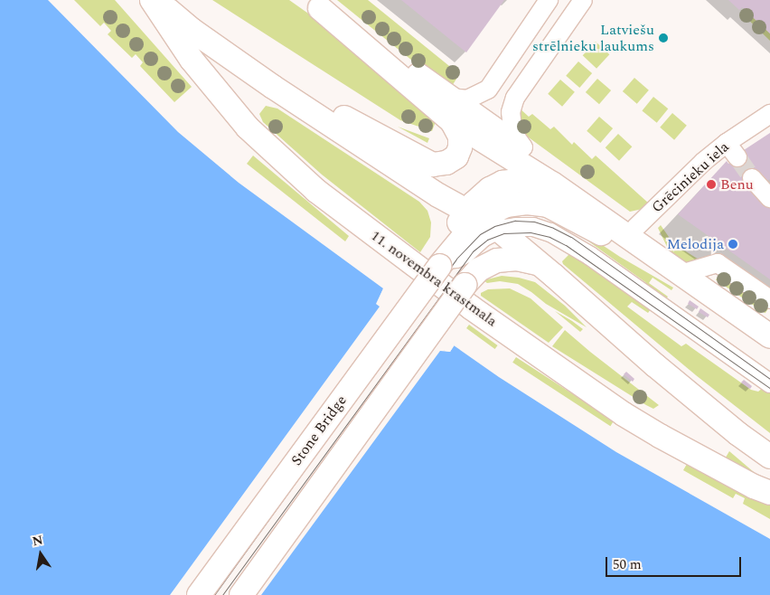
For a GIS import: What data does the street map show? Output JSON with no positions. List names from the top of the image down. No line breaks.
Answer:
{"streets":{"main road":["11. novembra krastmala","Stone Bridge"],"street":["Grēcinieku iela"]},"crossings":[["Grēcinieku iela","11. novembra krastmala"],["11. novembra krastmala","Stone Bridge"]],"places":["Latviešu strēlnieku laukums","Benu","Melodija"],"scale_bar":"50 m","north":"top"}
